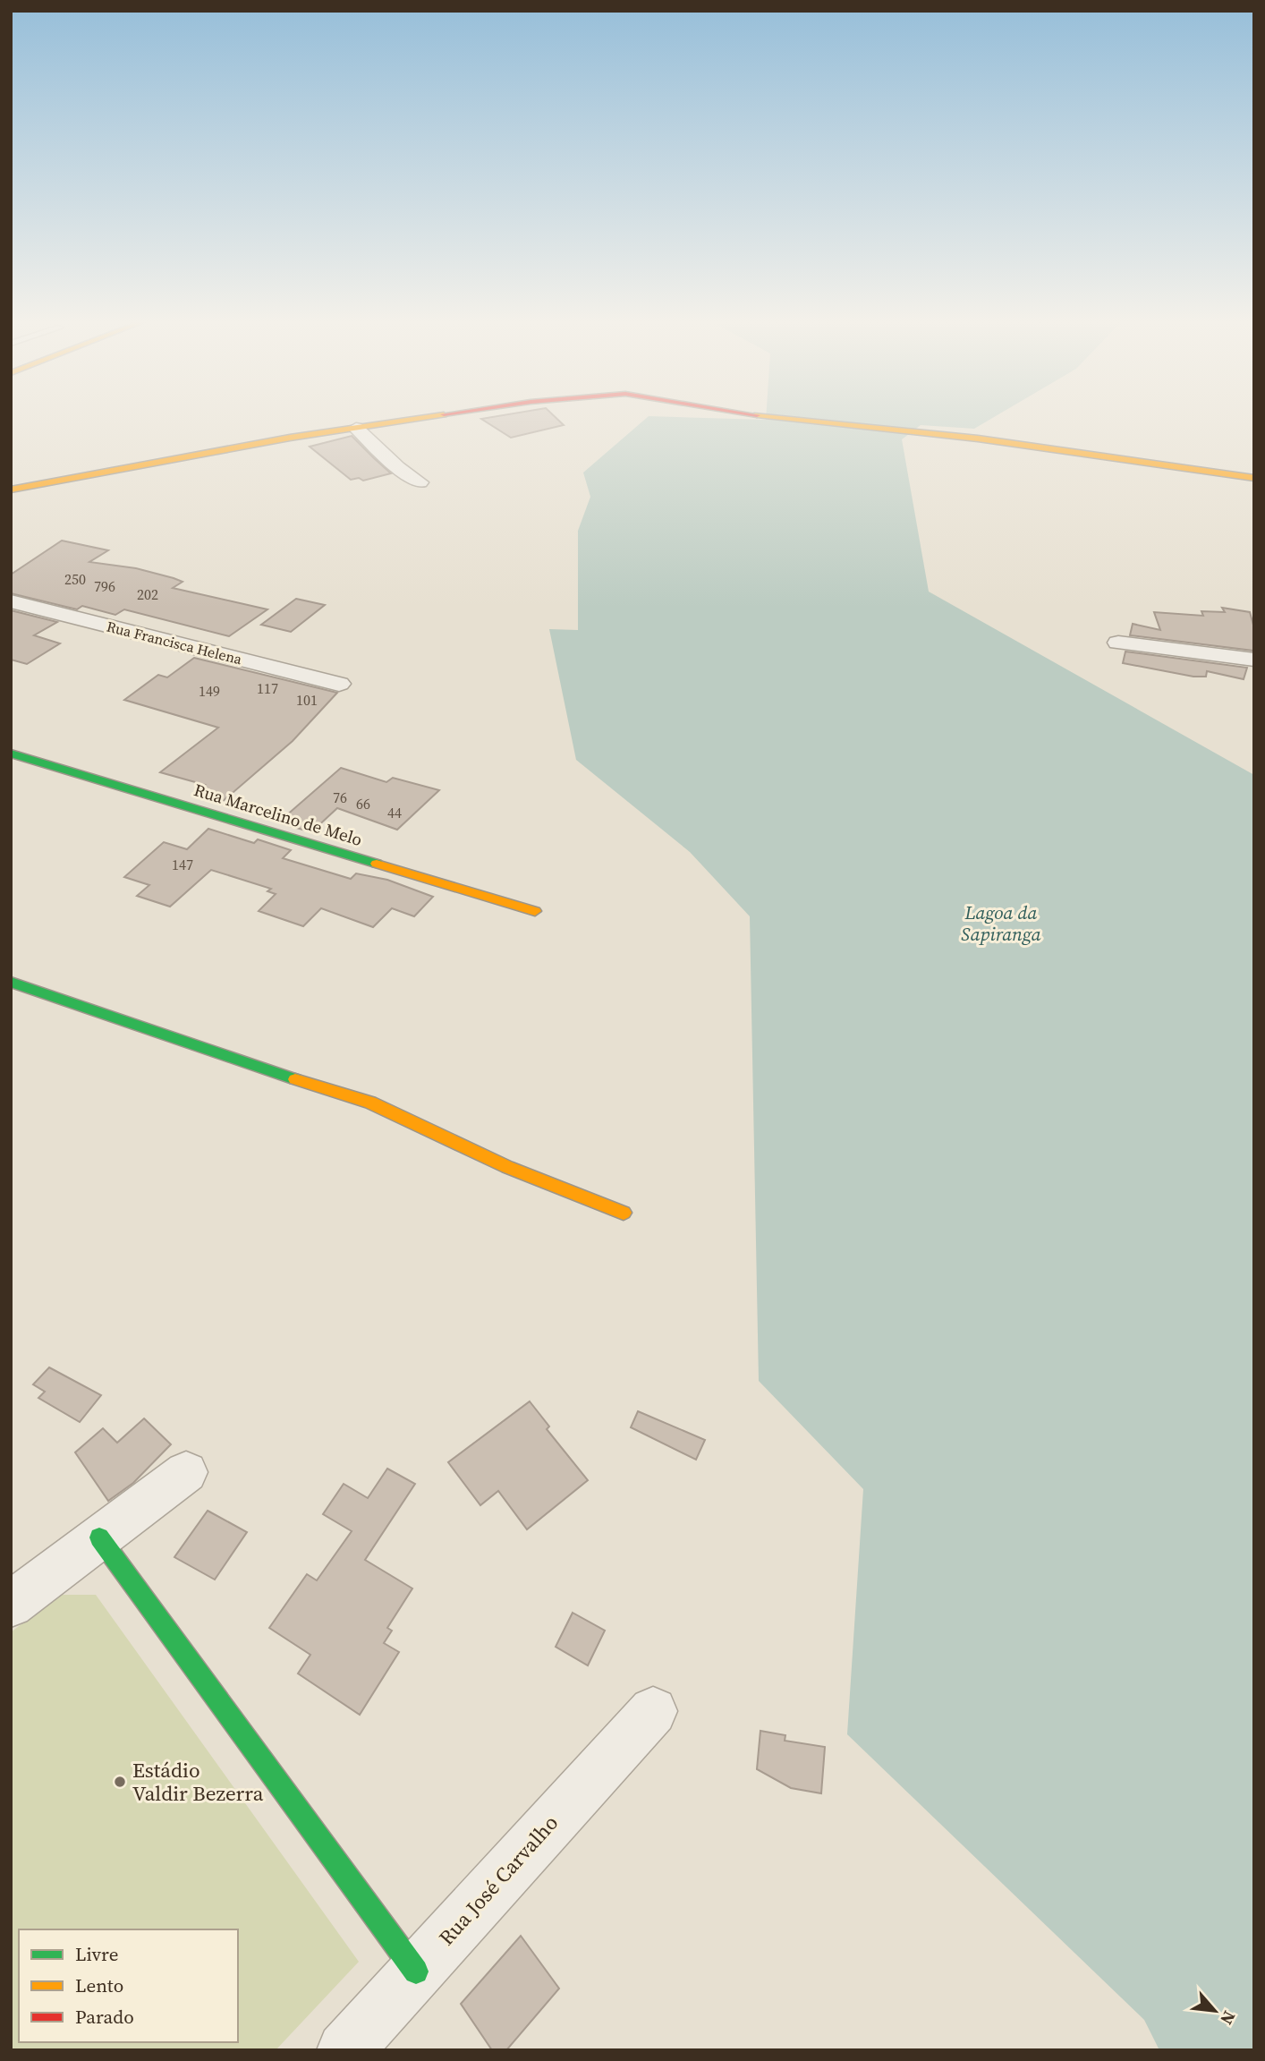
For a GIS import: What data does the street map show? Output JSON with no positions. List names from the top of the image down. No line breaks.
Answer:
{"streets":{"main road":["Rua Marcelino de Melo"],"street":["Rua Francisca Helena","Rua José Carvalho"]},"water":["Lagoa da Sapiranga"],"places":["Estádio Valdir Bezerra"],"house_numbers":["250","796","202","117","149","101","76","66","44","147"],"legend":["Livre","Lento","Parado"],"north":"bottom right"}
